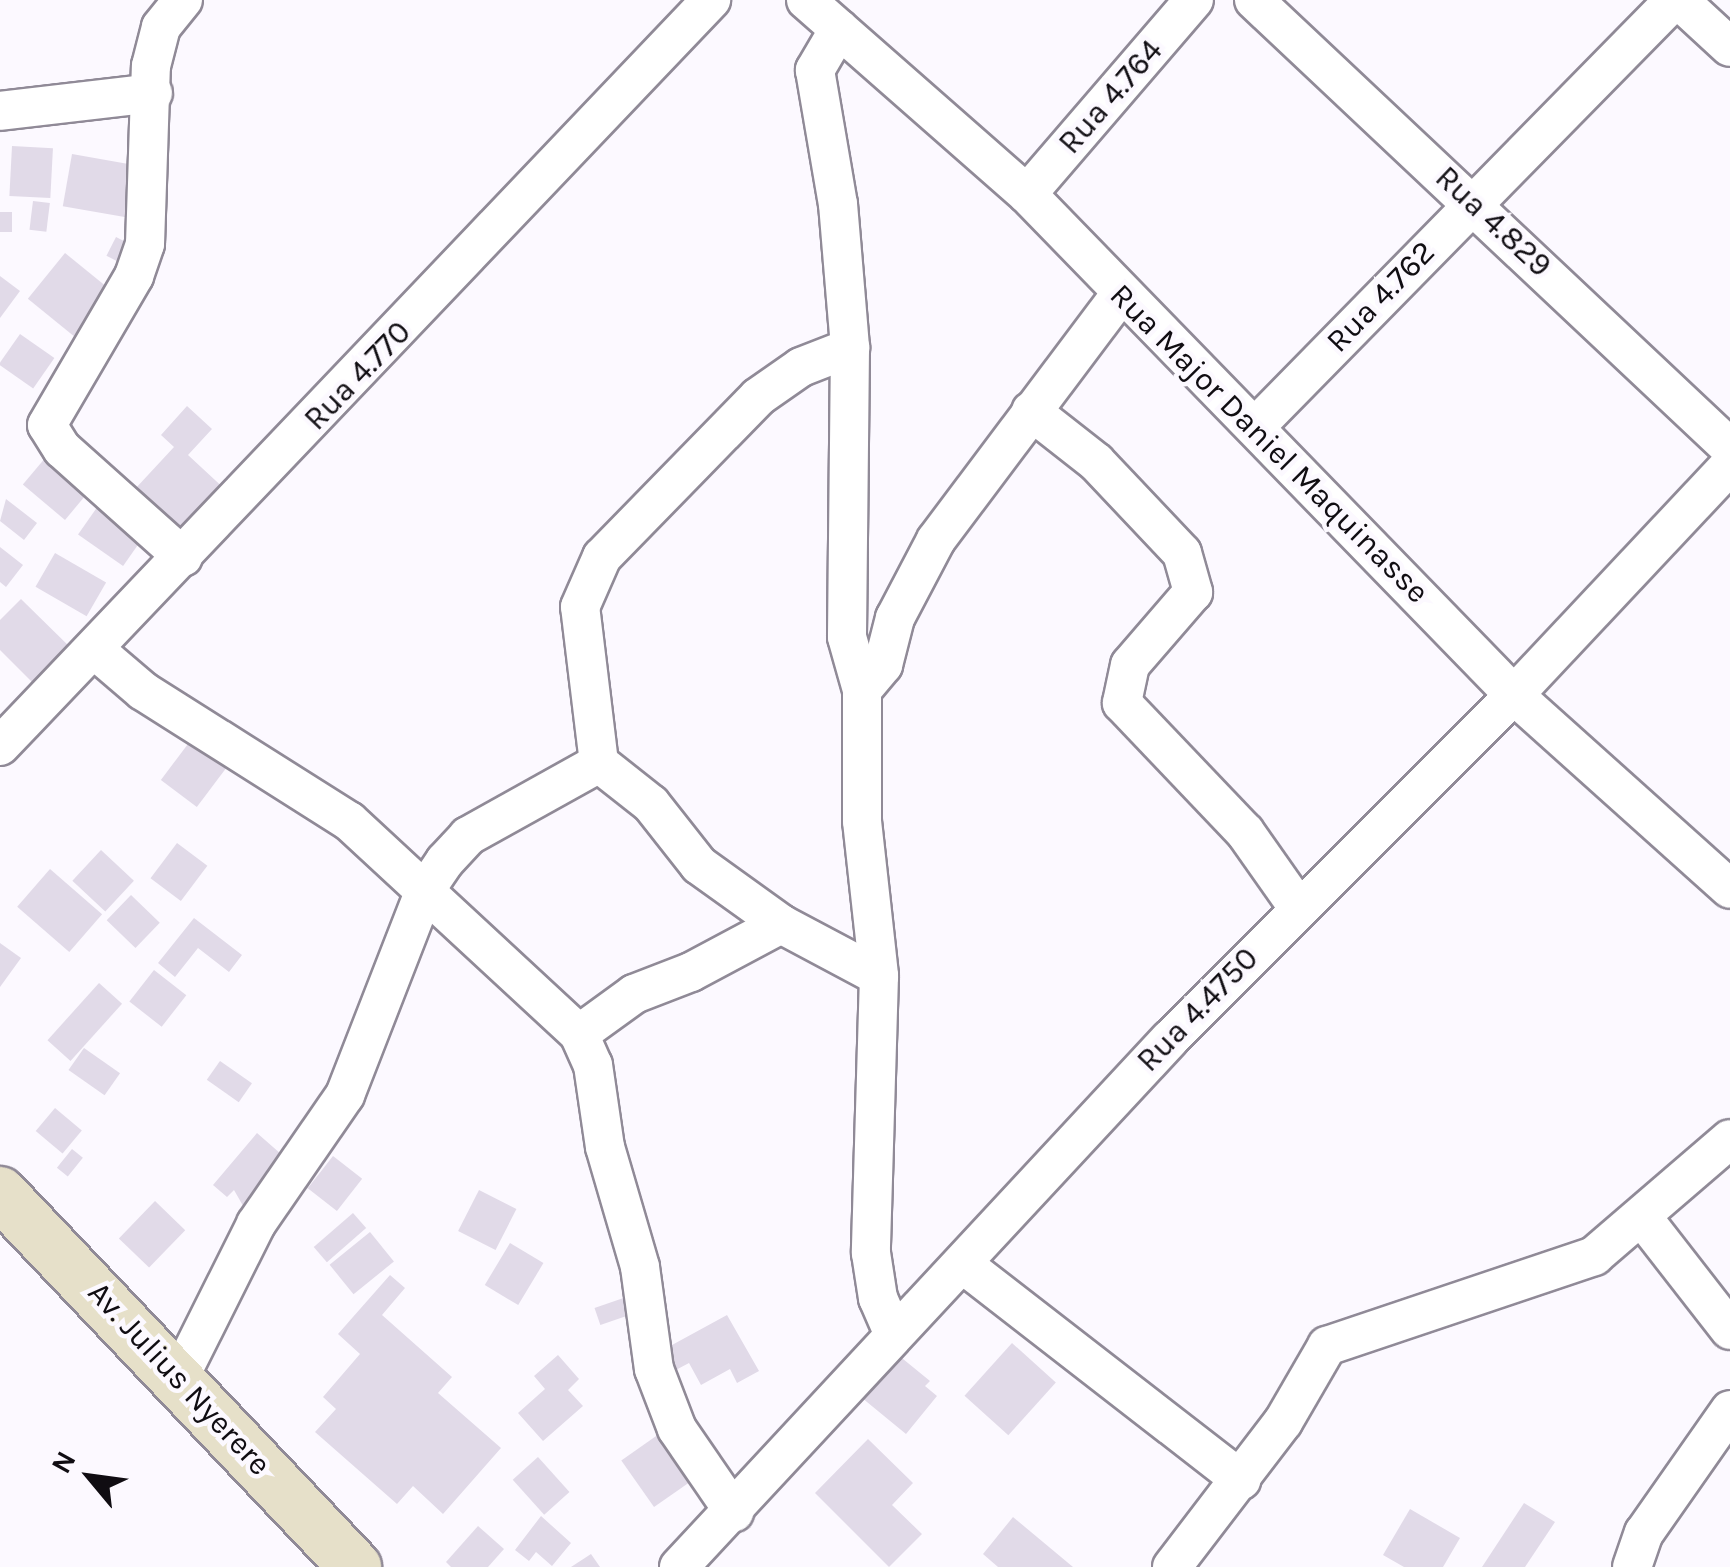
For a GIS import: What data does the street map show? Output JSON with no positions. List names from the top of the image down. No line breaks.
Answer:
{"streets":{"main road":["Av. Julius Nyerere"],"street":["Rua 4.764","Rua 4.829","Rua 4.762","Rua 4.770","Rua Major Daniel Maquinasse","Rua 4.4750"]},"crossings":[["Rua 4.764","Rua Major Daniel Maquinasse"],["Rua 4.829","Rua 4.762"],["Rua 4.762","Rua Major Daniel Maquinasse"],["Rua Major Daniel Maquinasse","Rua 4.4750"]],"north":"top left"}
